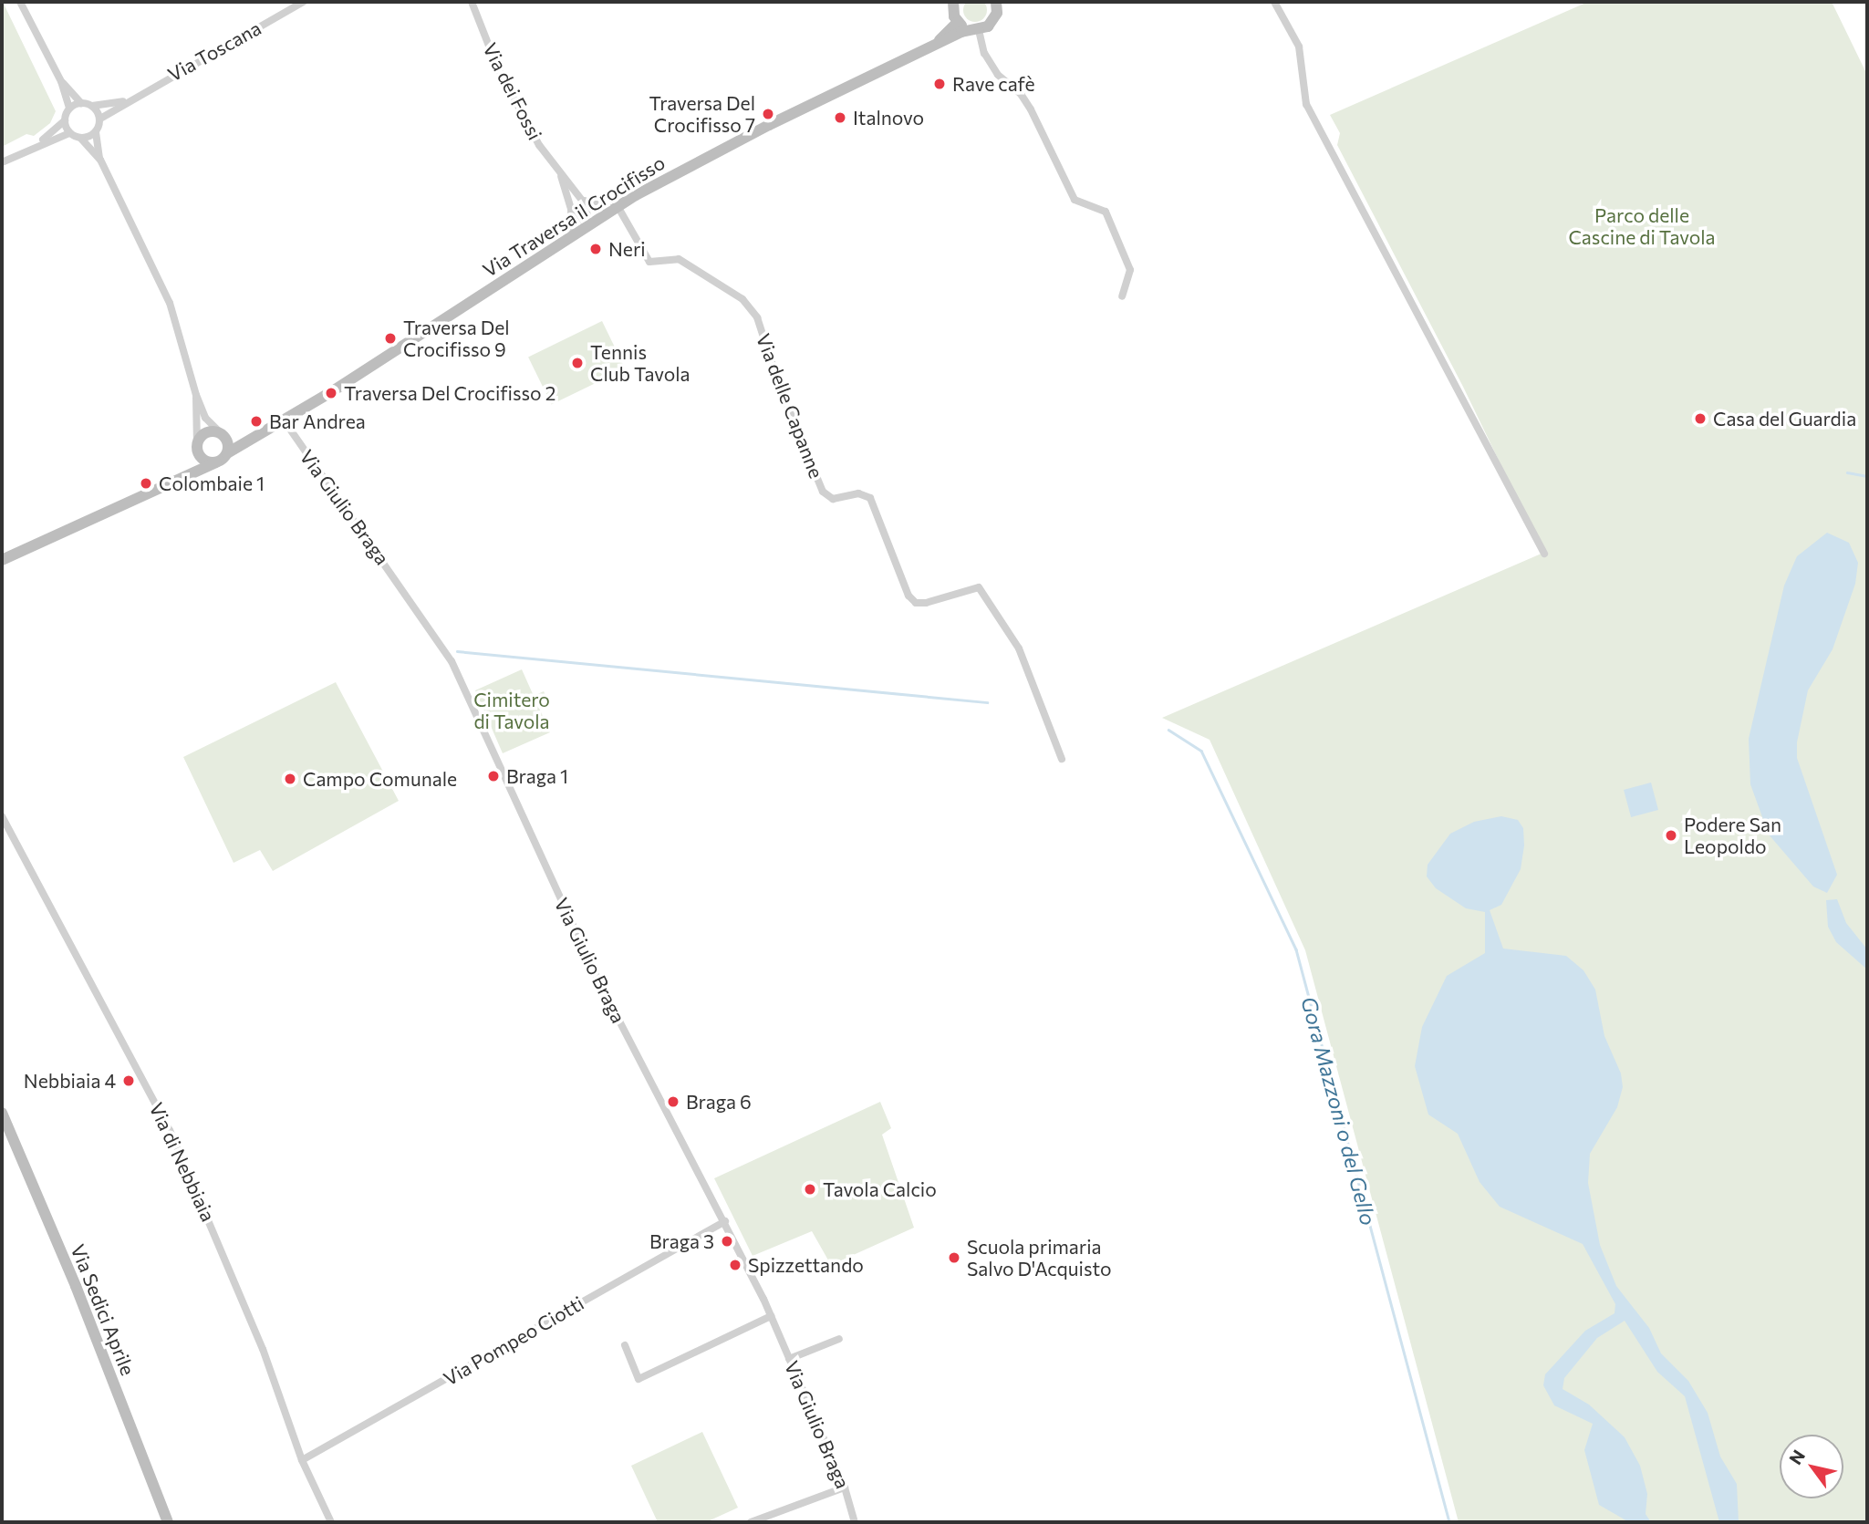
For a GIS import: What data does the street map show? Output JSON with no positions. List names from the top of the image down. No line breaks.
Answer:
{"streets":{"street":["Via Toscana","Via dei Fossi","Via Traversa il Crocifisso","Via delle Capanne","Via Giulio Braga","Via di Nebbiaia","Via Sedici Aprile","Via Pompeo Ciotti"]},"crossings":[["Via dei Fossi","Via Traversa il Crocifisso"],["Via Traversa il Crocifisso","Via delle Capanne"],["Via Traversa il Crocifisso","Via Giulio Braga"],["Via Giulio Braga","Via Pompeo Ciotti"],["Via di Nebbiaia","Via Pompeo Ciotti"]],"water":["Gora Mazzoni o del Gello"],"parks":["Parco delle Cascine di Tavola","Cimitero di Tavola"],"places":["Rave cafè","Traversa Del Crocifisso 7","Italnovo","Neri","Traversa Del Crocifisso 9","Tennis Club Tavola","Traversa Del Crocifisso 2","Casa del Guardia","Bar Andrea","Colombaie 1","Braga 1","Campo Comunale","Podere San Leopoldo","Nebbiaia 4","Braga 6","Tavola Calcio","Braga 3","Scuola primaria Salvo D'Acquisto","Spizzettando"],"north":"top left"}
